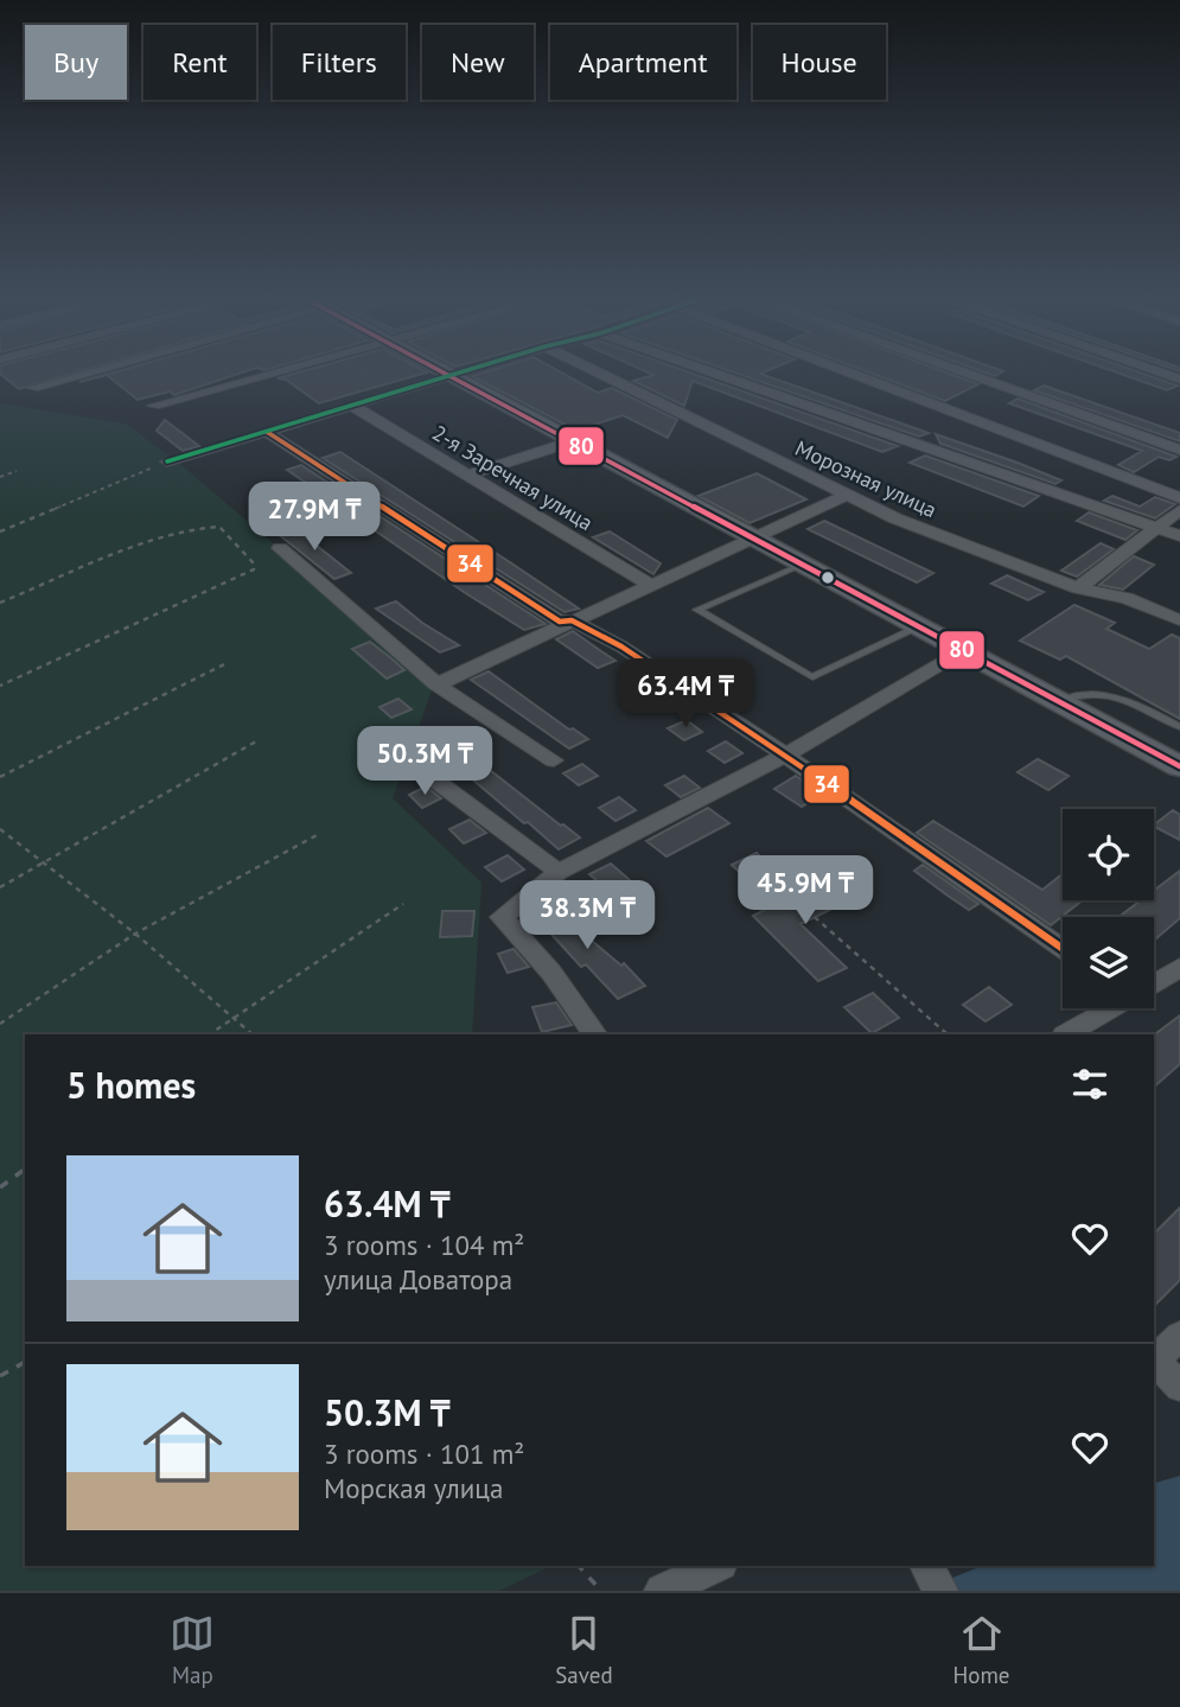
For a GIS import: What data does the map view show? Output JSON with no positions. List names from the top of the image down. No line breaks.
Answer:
{"streets":{"street":["2-я Заречная улица","Морозная улица"]},"lines":["transit line 80","transit line 34"],"page":{"chip":["Buy","Rent","Filters","New","Apartment","House"],"price":["27.9M ₸","63.4M ₸","50.3M ₸","45.9M ₸","38.3M ₸"],"heading":"5 homes","list":[{"name":"63.4M ₸","note":"3 rooms · 104 m² · улица Доватора"},{"name":"50.3M ₸","note":"3 rooms · 101 m² · Морская улица"}],"tabs":["Map","Saved","Home"]}}
